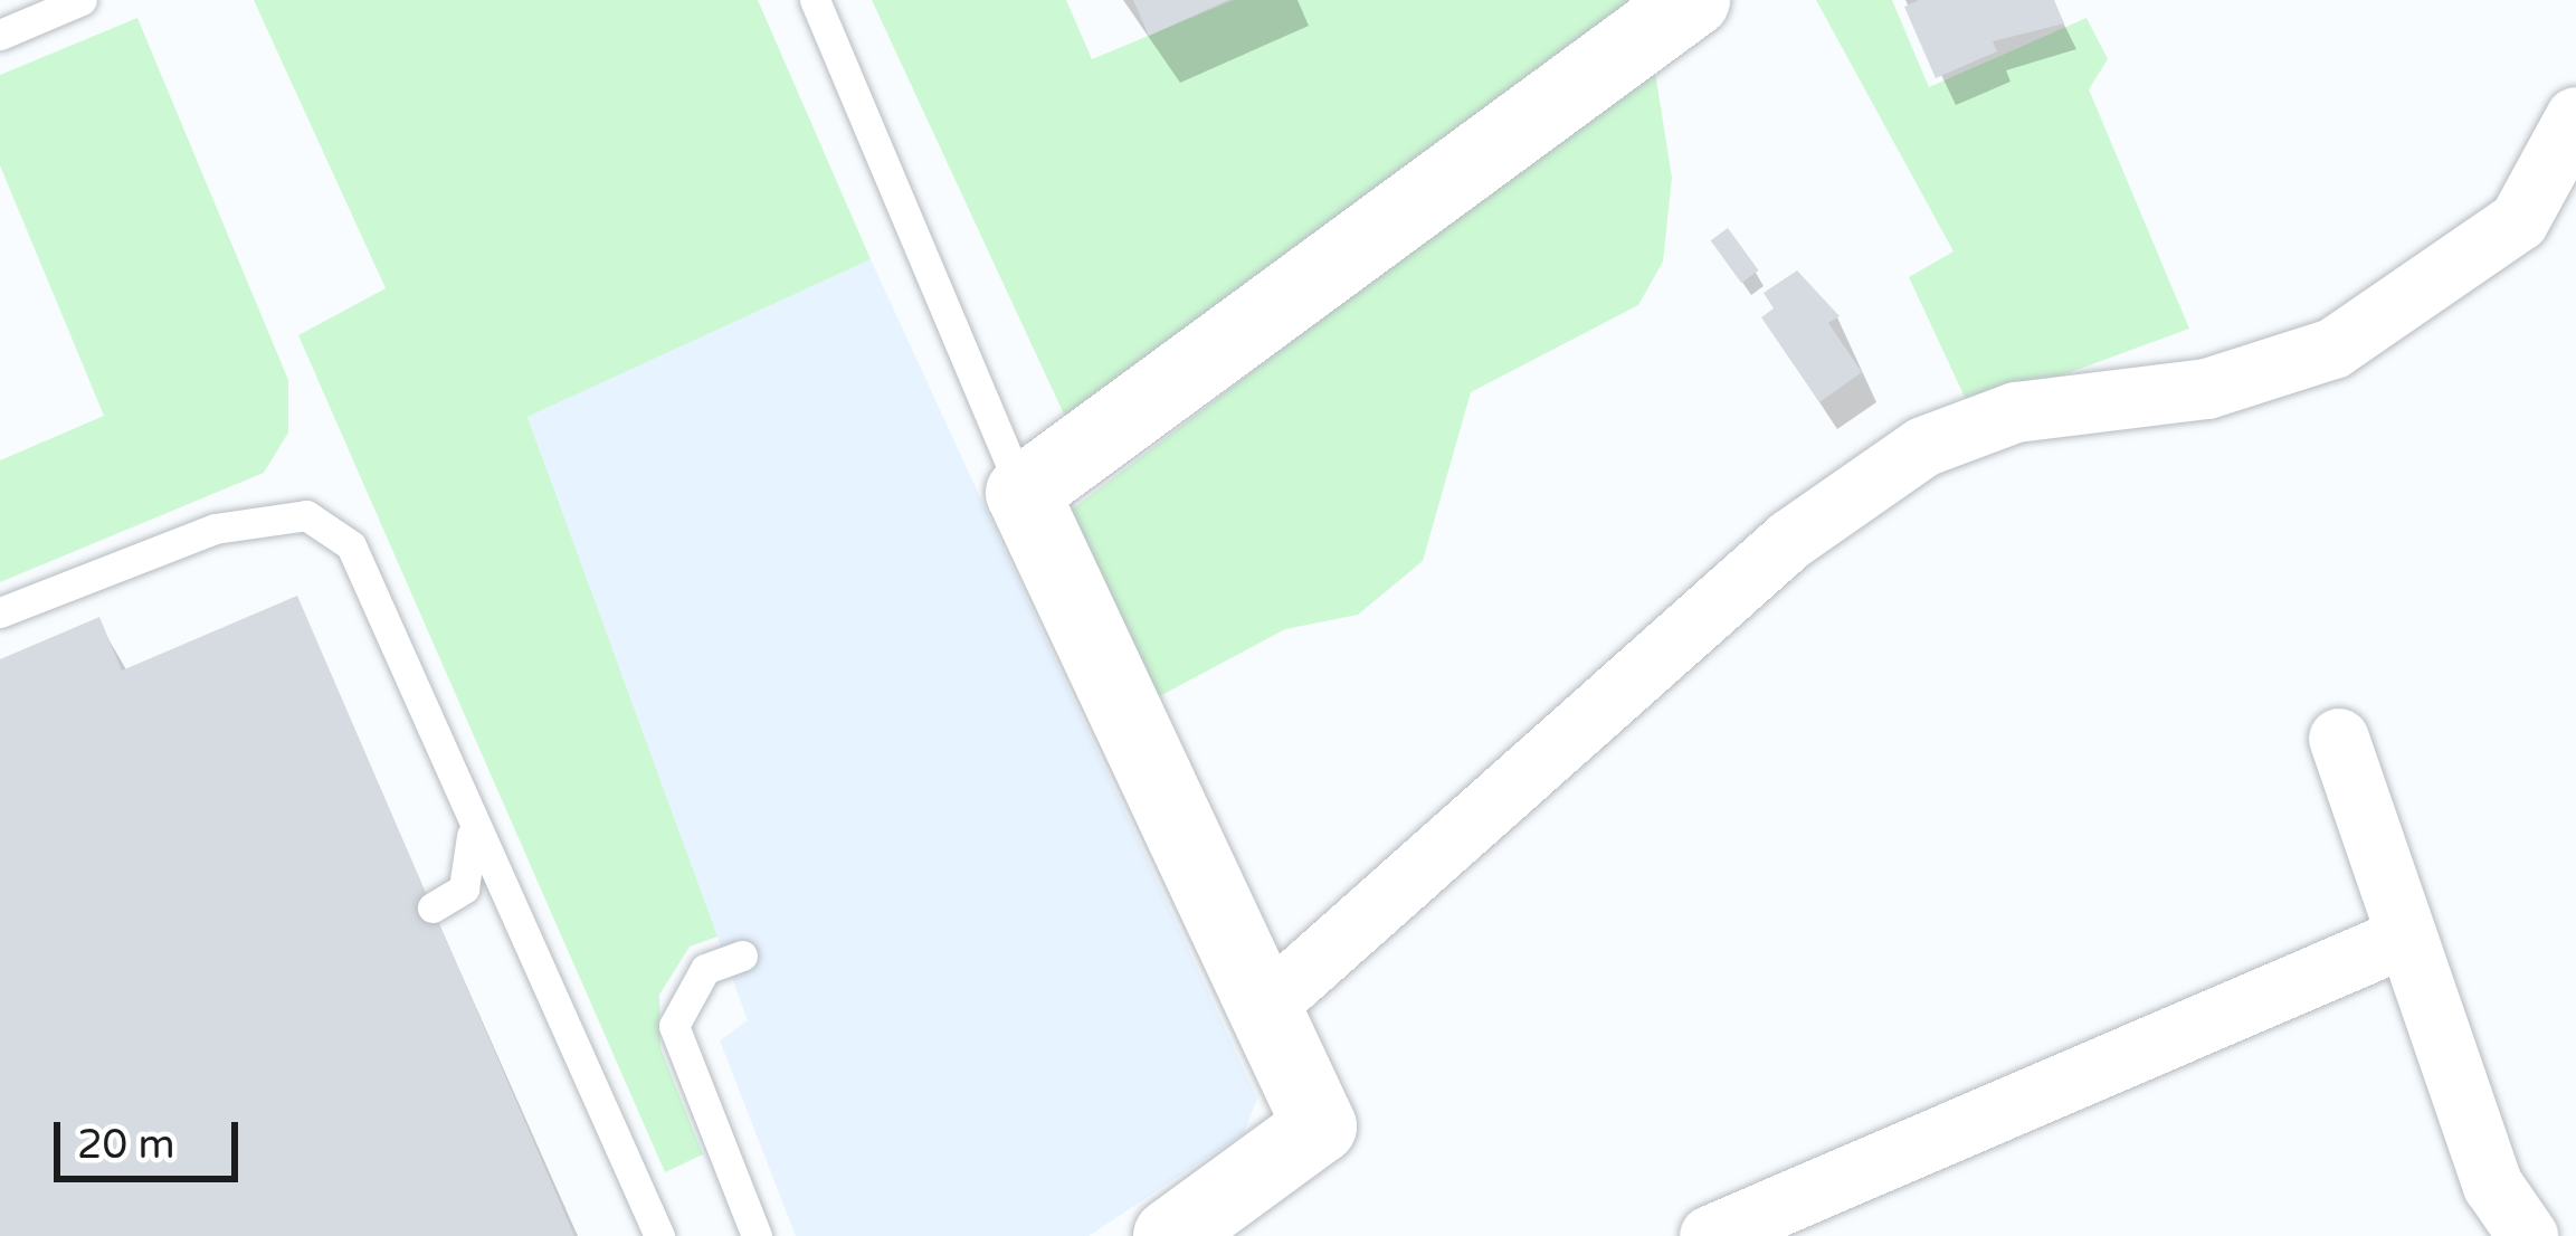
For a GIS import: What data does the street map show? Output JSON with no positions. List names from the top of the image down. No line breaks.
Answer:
{"scale_bar":"20 m"}
